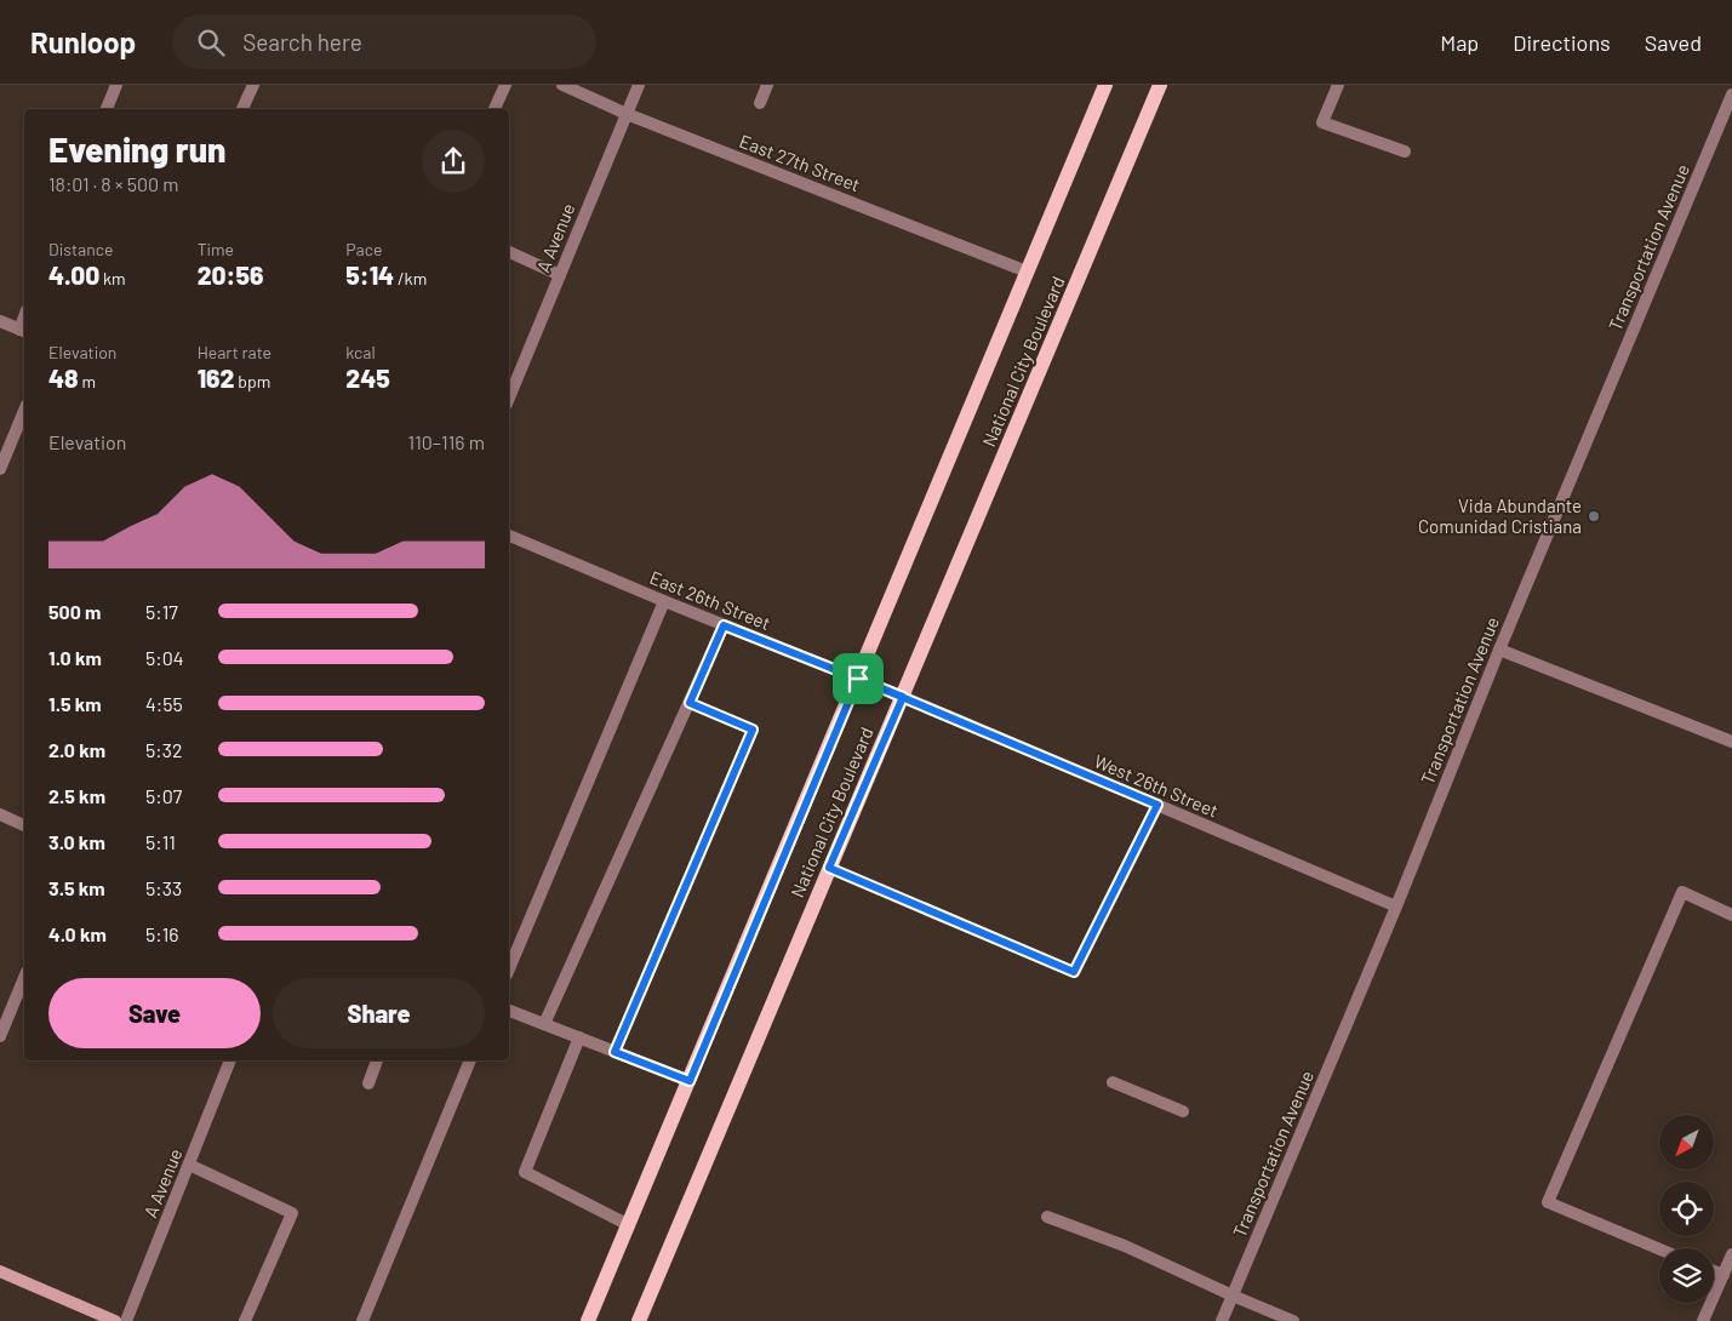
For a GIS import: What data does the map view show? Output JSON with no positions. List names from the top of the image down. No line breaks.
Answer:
{"streets":{"main road":["National City Boulevard"],"street":["East 27th Street","A Avenue","Transportation Avenue","East 26th Street","West 26th Street"]},"crossings":[["East 27th Street","A Avenue"],["East 27th Street","National City Boulevard"],["Transportation Avenue","West 26th Street"],["National City Boulevard","East 26th Street"],["National City Boulevard","West 26th Street"],["East 26th Street","West 26th Street"]],"places":["Vida Abundante Comunidad Cristiana"],"north":"bottom left","page":{"header":"Runloop","search":"Search here","nav":["Map","Directions","Saved"],"heading":["Evening run","18:01 · 8 × 500 m"],"stats":[["Distance","4.00 km"],["Time","20:56"],["Pace","5:14 /km"],["Elevation","48 m"],["Heart rate","162 bpm"],["kcal","245"]],"chart":["Elevation","110–116 m"],"list":[{"name":"500 m","note":"5:17"},{"name":"1.0 km","note":"5:04"},{"name":"1.5 km","note":"4:55"},{"name":"2.0 km","note":"5:32"},{"name":"2.5 km","note":"5:07"},{"name":"3.0 km","note":"5:11"},{"name":"3.5 km","note":"5:33"},{"name":"4.0 km","note":"5:16"}],"buttons":["Save","Share"]}}
